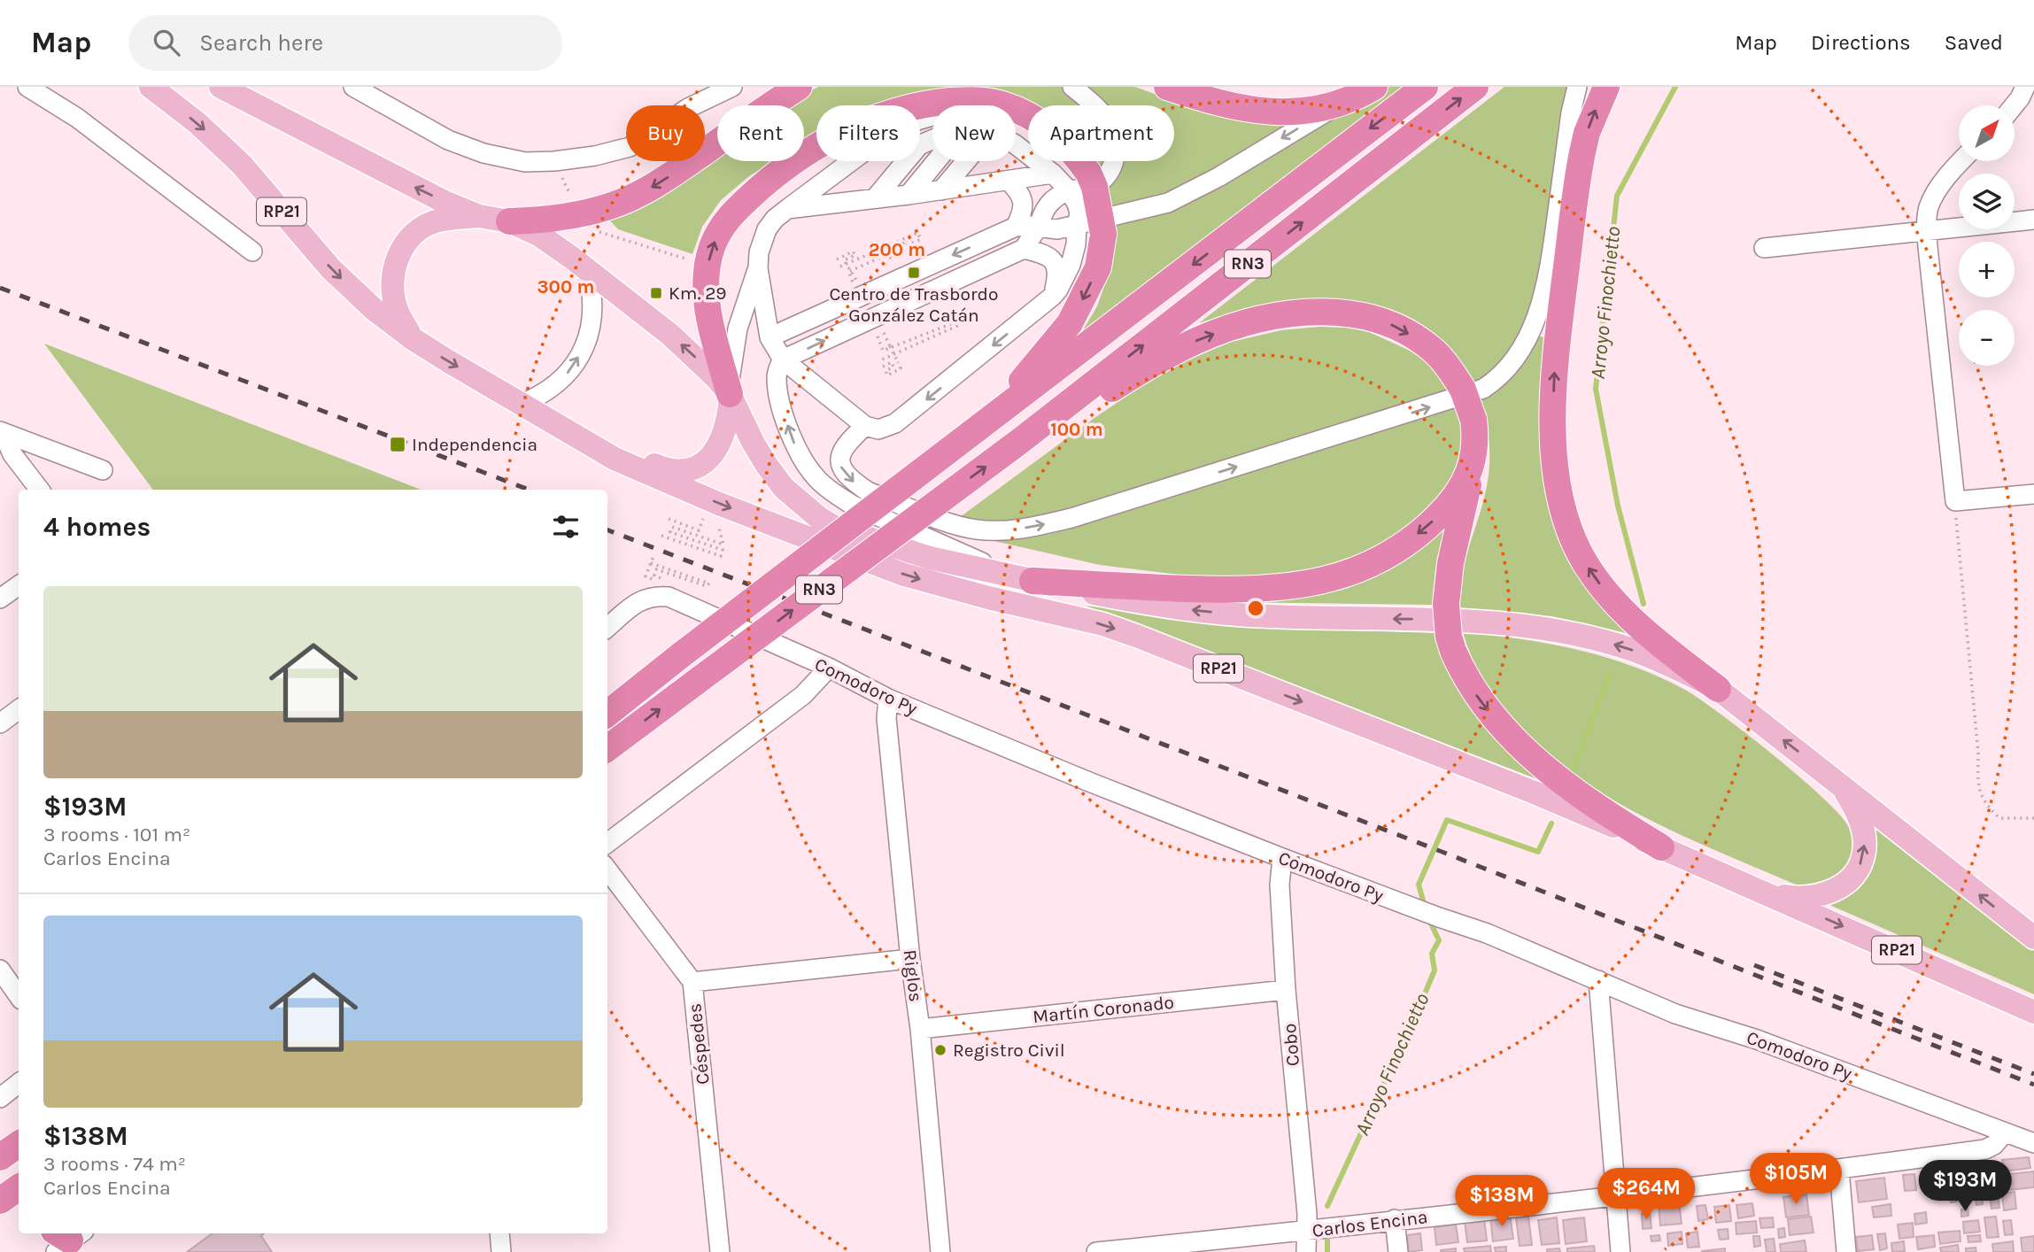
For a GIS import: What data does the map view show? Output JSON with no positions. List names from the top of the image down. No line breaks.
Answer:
{"streets":{"highway":["RN3"],"main road":["RP21"],"street":["Comodoro Py","Riglos","Martín Coronado","Céspedes","Cobo","Carlos Encina"]},"crossings":[["Comodoro Py","Riglos"],["Comodoro Py","Cobo"],["Comodoro Py","Carlos Encina"],["Riglos","Martín Coronado"],["Martín Coronado","Cobo"],["Cobo","Carlos Encina"]],"water":["Arroyo Finochietto"],"places":{"transit":["Centro de Trasbordo González Catán","Km. 29","Independencia"],"other":["Registro Civil"]},"north":"top right","page":{"header":"Map","search":"Search here","nav":["Map","Directions","Saved"],"map_buttons":["+","−"],"chip":["Buy","Rent","Filters","New","Apartment"],"heading":"4 homes","list":[{"name":"$193M","note":"3 rooms · 101 m² · Carlos Encina"},{"name":"$138M","note":"3 rooms · 74 m² · Carlos Encina"}],"price":["$105M","$193M","$264M","$138M"]},"rings":["200 m","300 m","100 m"]}
